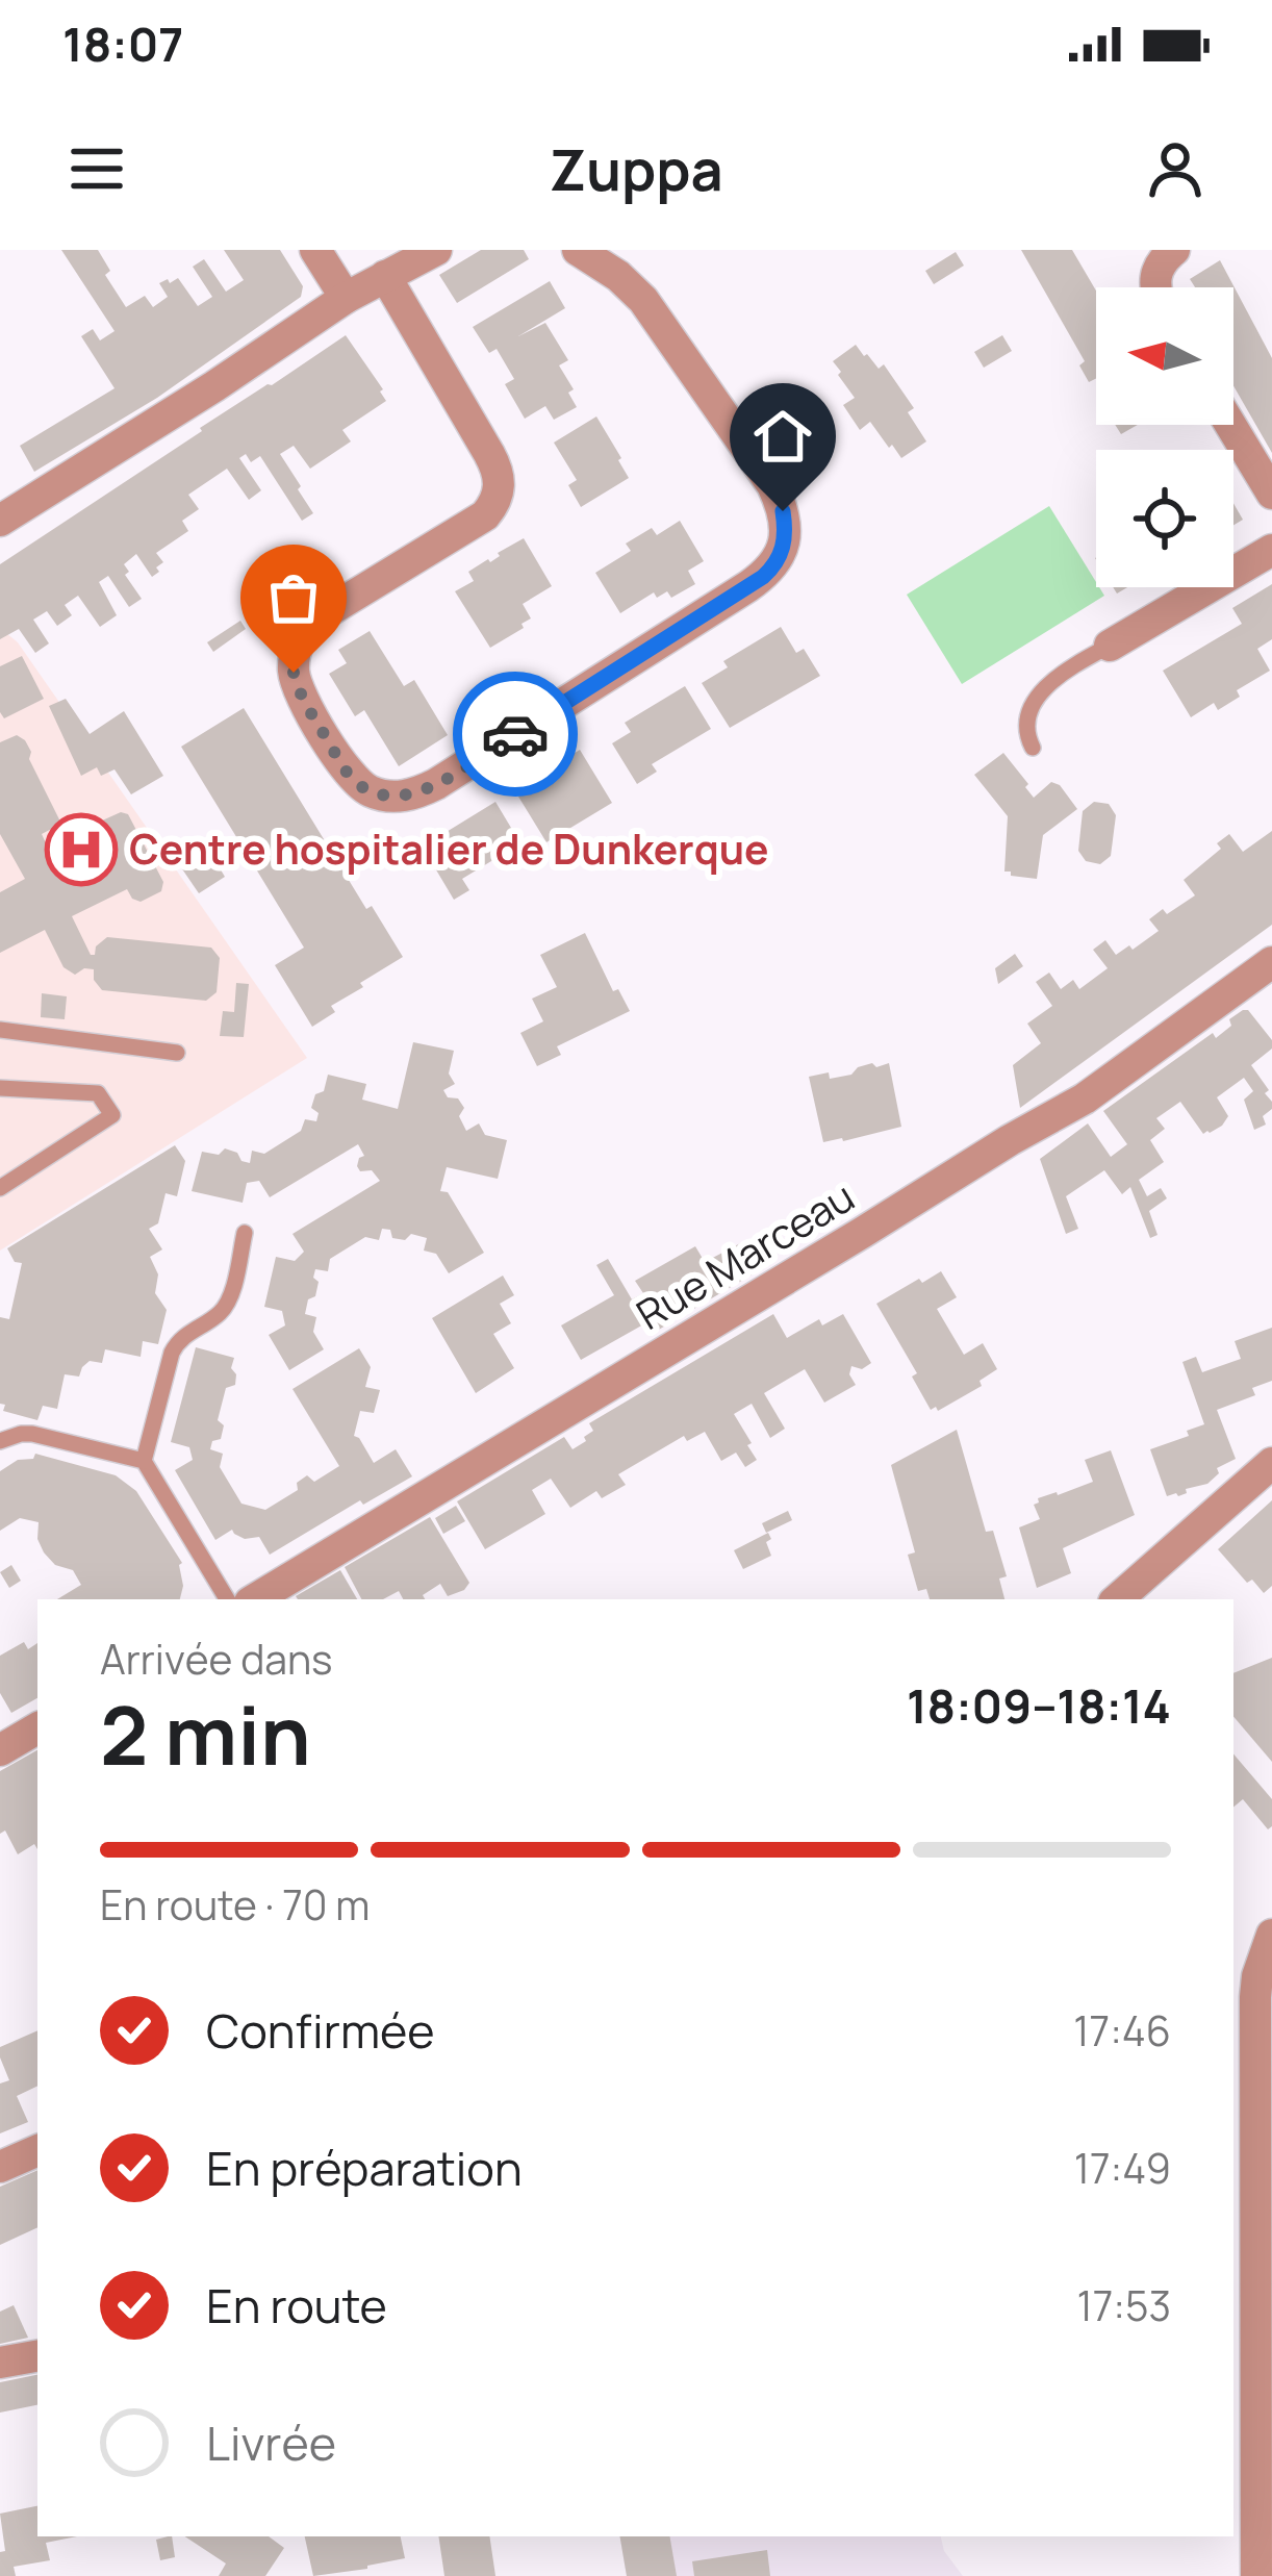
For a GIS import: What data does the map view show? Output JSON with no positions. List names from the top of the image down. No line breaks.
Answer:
{"streets":{"street":["Rue Marceau"]},"places":{"hospital":["Centre hospitalier de Dunkerque"]},"north":"left","page":{"status":"18:07","header":"Zuppa","heading":["2 min","Arrivée dans","18:09–18:14"],"bar":"En route · 70 m","list":[["Confirmée","17:46"],["En préparation","17:49"],["En route","17:53"],"Livrée"]}}
